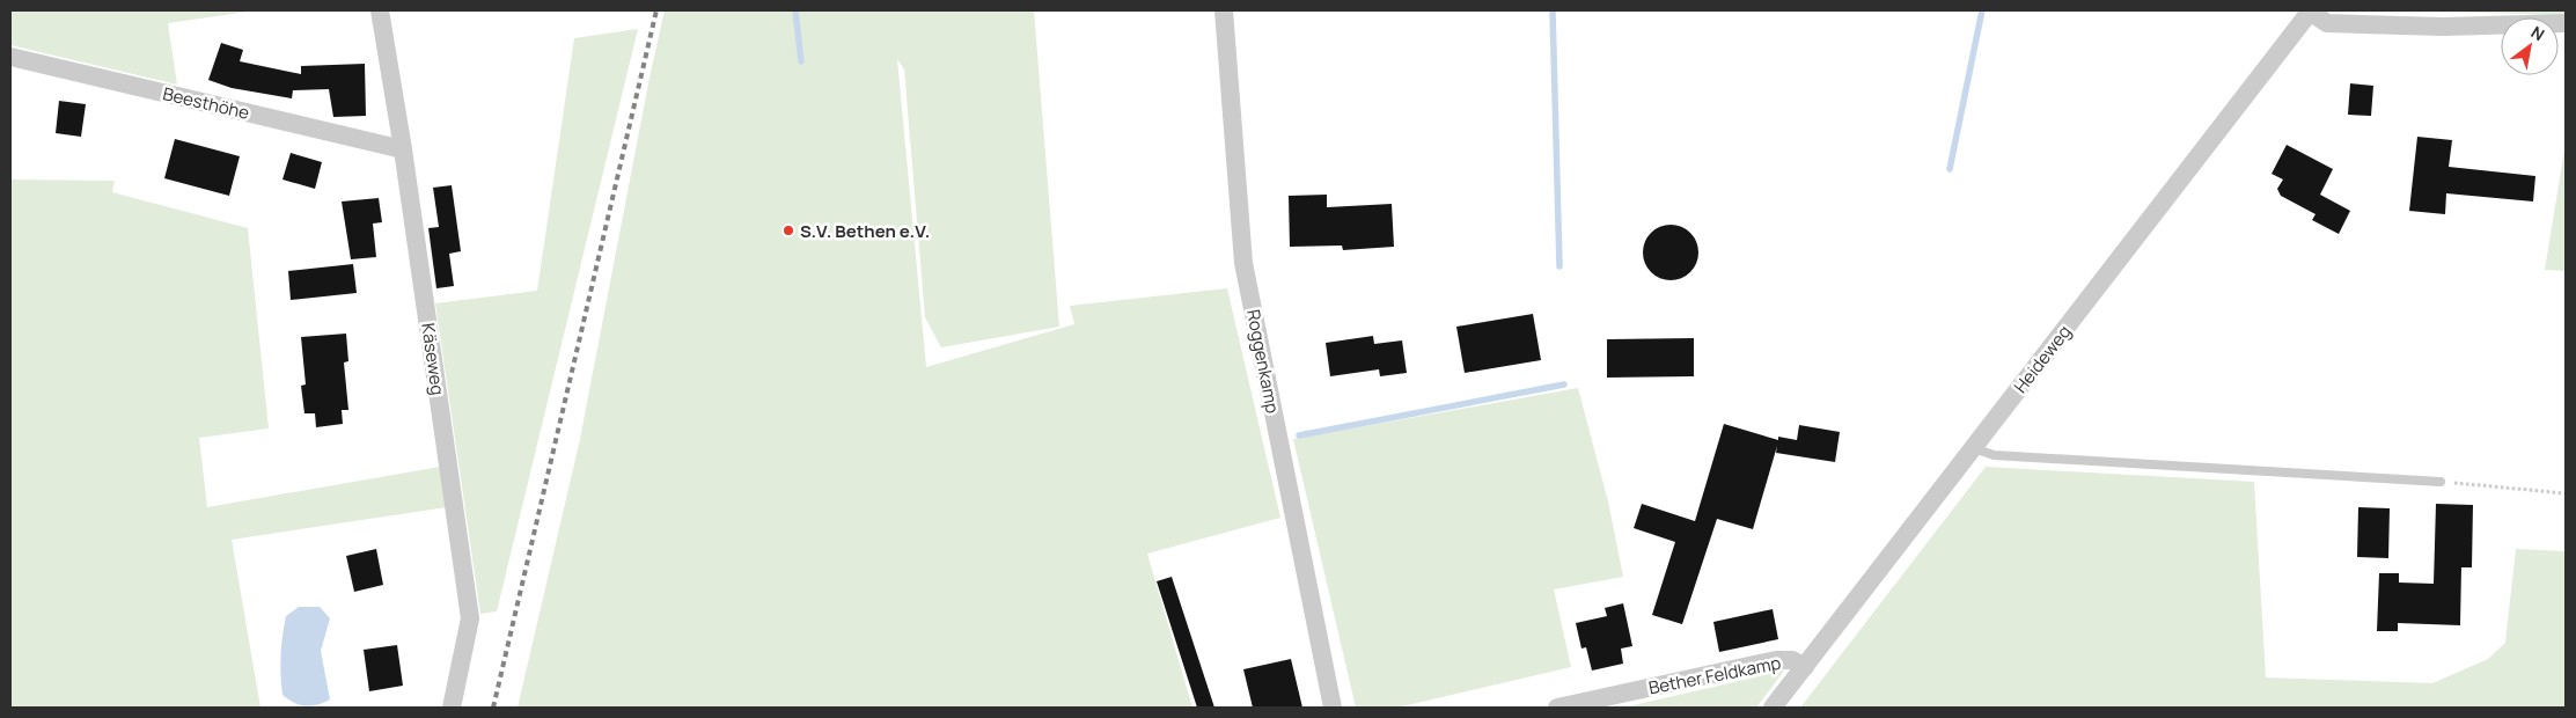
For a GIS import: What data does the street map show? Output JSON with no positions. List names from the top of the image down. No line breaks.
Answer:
{"streets":{"street":["Beesthöhe","Käseweg","Heideweg","Roggenkamp","Bether Feldkamp"]},"crossings":[["Beesthöhe","Käseweg"],["Heideweg","Bether Feldkamp"]],"places":["S.V. Bethen e.V."],"north":"top right"}
